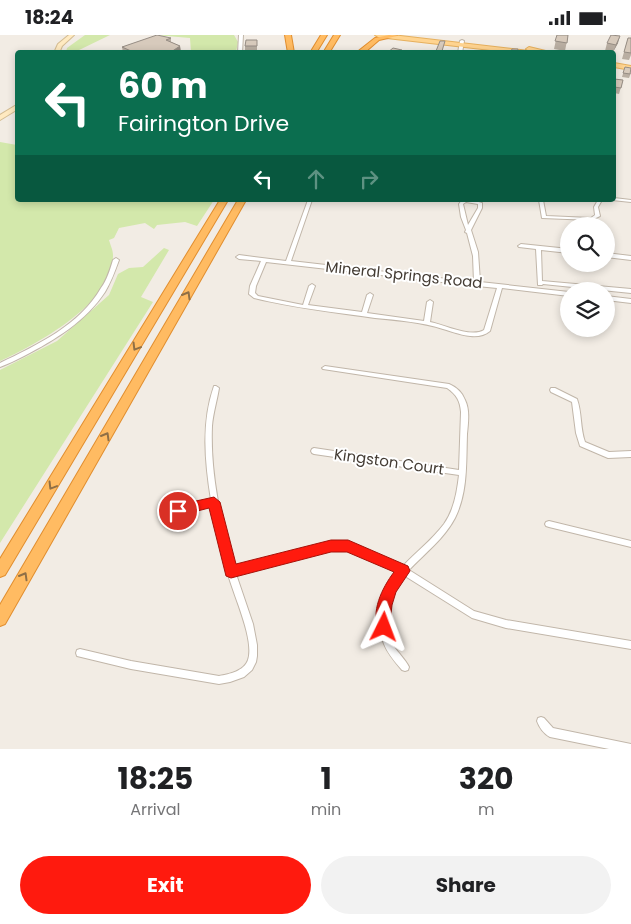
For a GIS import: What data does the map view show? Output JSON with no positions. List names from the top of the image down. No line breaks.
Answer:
{"streets":{"street":["Mineral Springs Road","Kingston Court"]},"page":{"status":"18:24","turn":["60 m","Fairington Drive"],"eta":["18:25","Arrival","1","min","320","m"],"buttons":["Exit","Share"]}}
